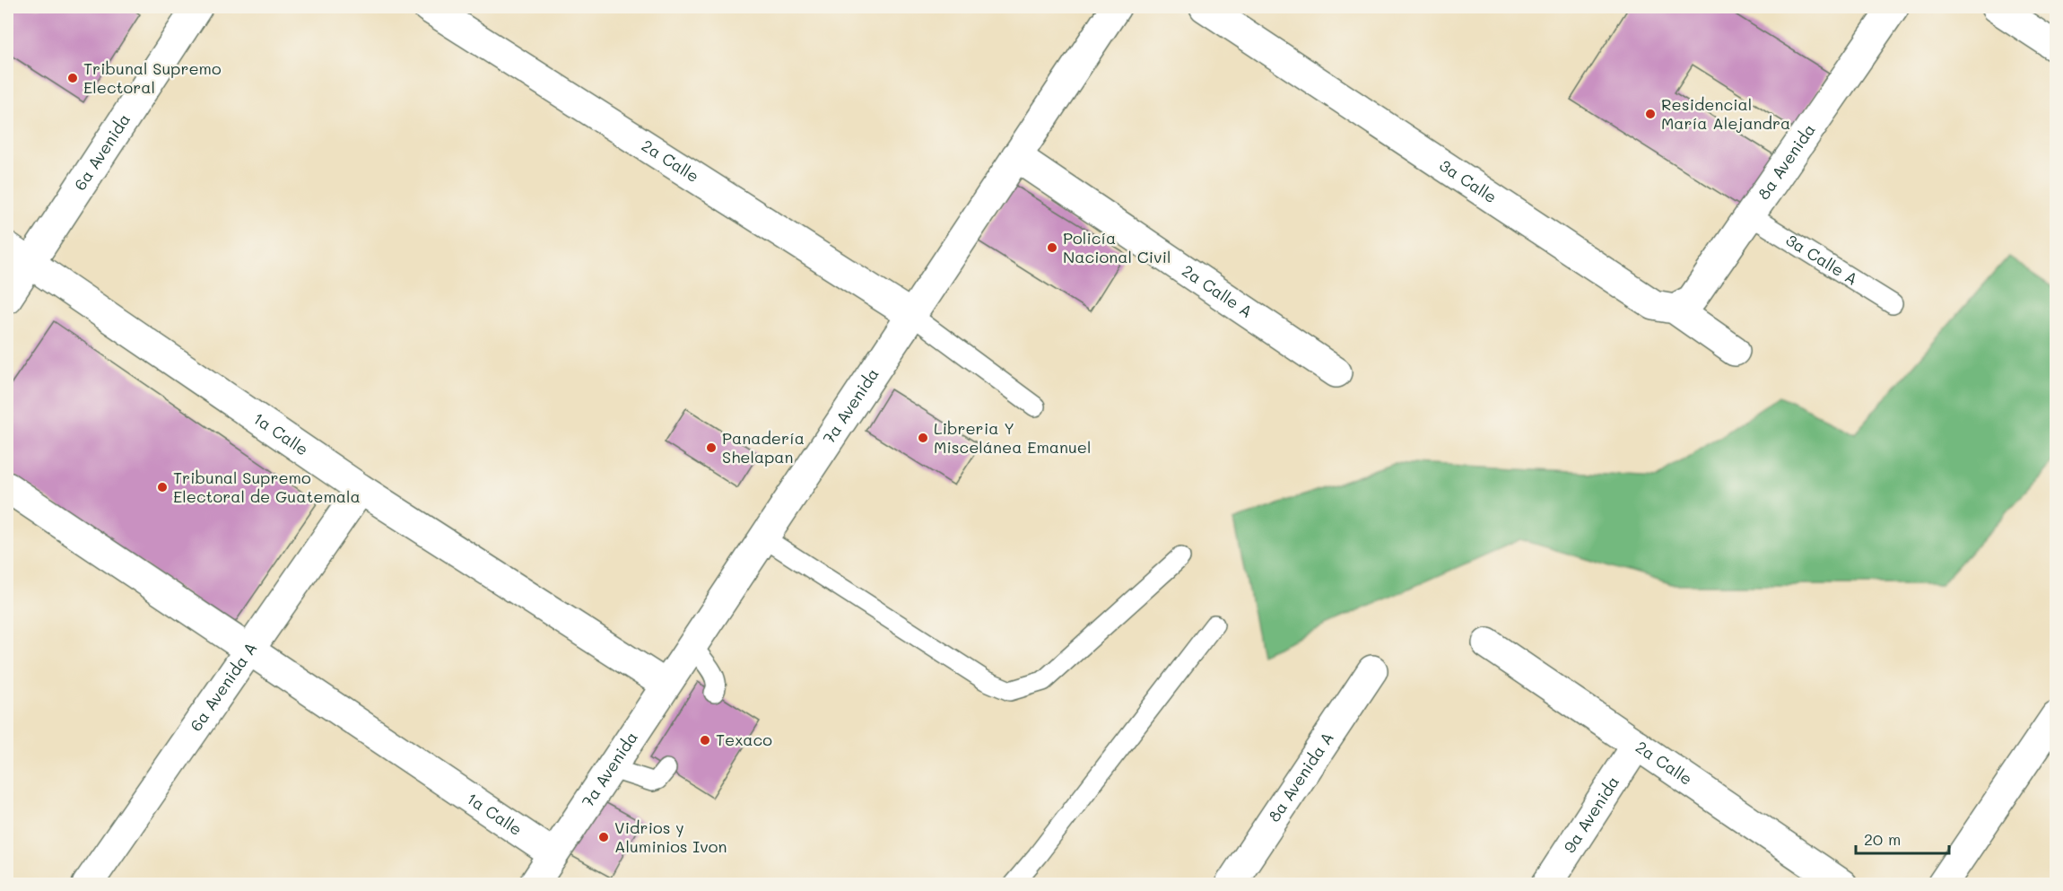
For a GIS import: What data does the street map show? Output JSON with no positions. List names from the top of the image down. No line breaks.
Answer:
{"streets":{"street":["6a Avenida","2a Calle","8a Avenida","3a Calle","2a Calle A","7a Avenida","1a Calle","6a Avenida A","8a Avenida A","9a Avenida"],"lane":["3a Calle A"]},"crossings":[["6a Avenida","1a Calle"],["2a Calle","7a Avenida"],["2a Calle","9a Avenida"],["8a Avenida","3a Calle"],["8a Avenida","3a Calle A"],["2a Calle A","7a Avenida"],["7a Avenida","1a Calle"],["1a Calle","6a Avenida A"]],"places":["Tribunal Supremo Electoral","Residencial María Alejandra","Policía Nacional Civil","Libreria Y Miscelánea Emanuel","Panadería Shelapan","Tribunal Supremo Electoral de Guatemala","Texaco","Vidrios y Aluminios Ivon"],"scale_bar":"20 m"}
